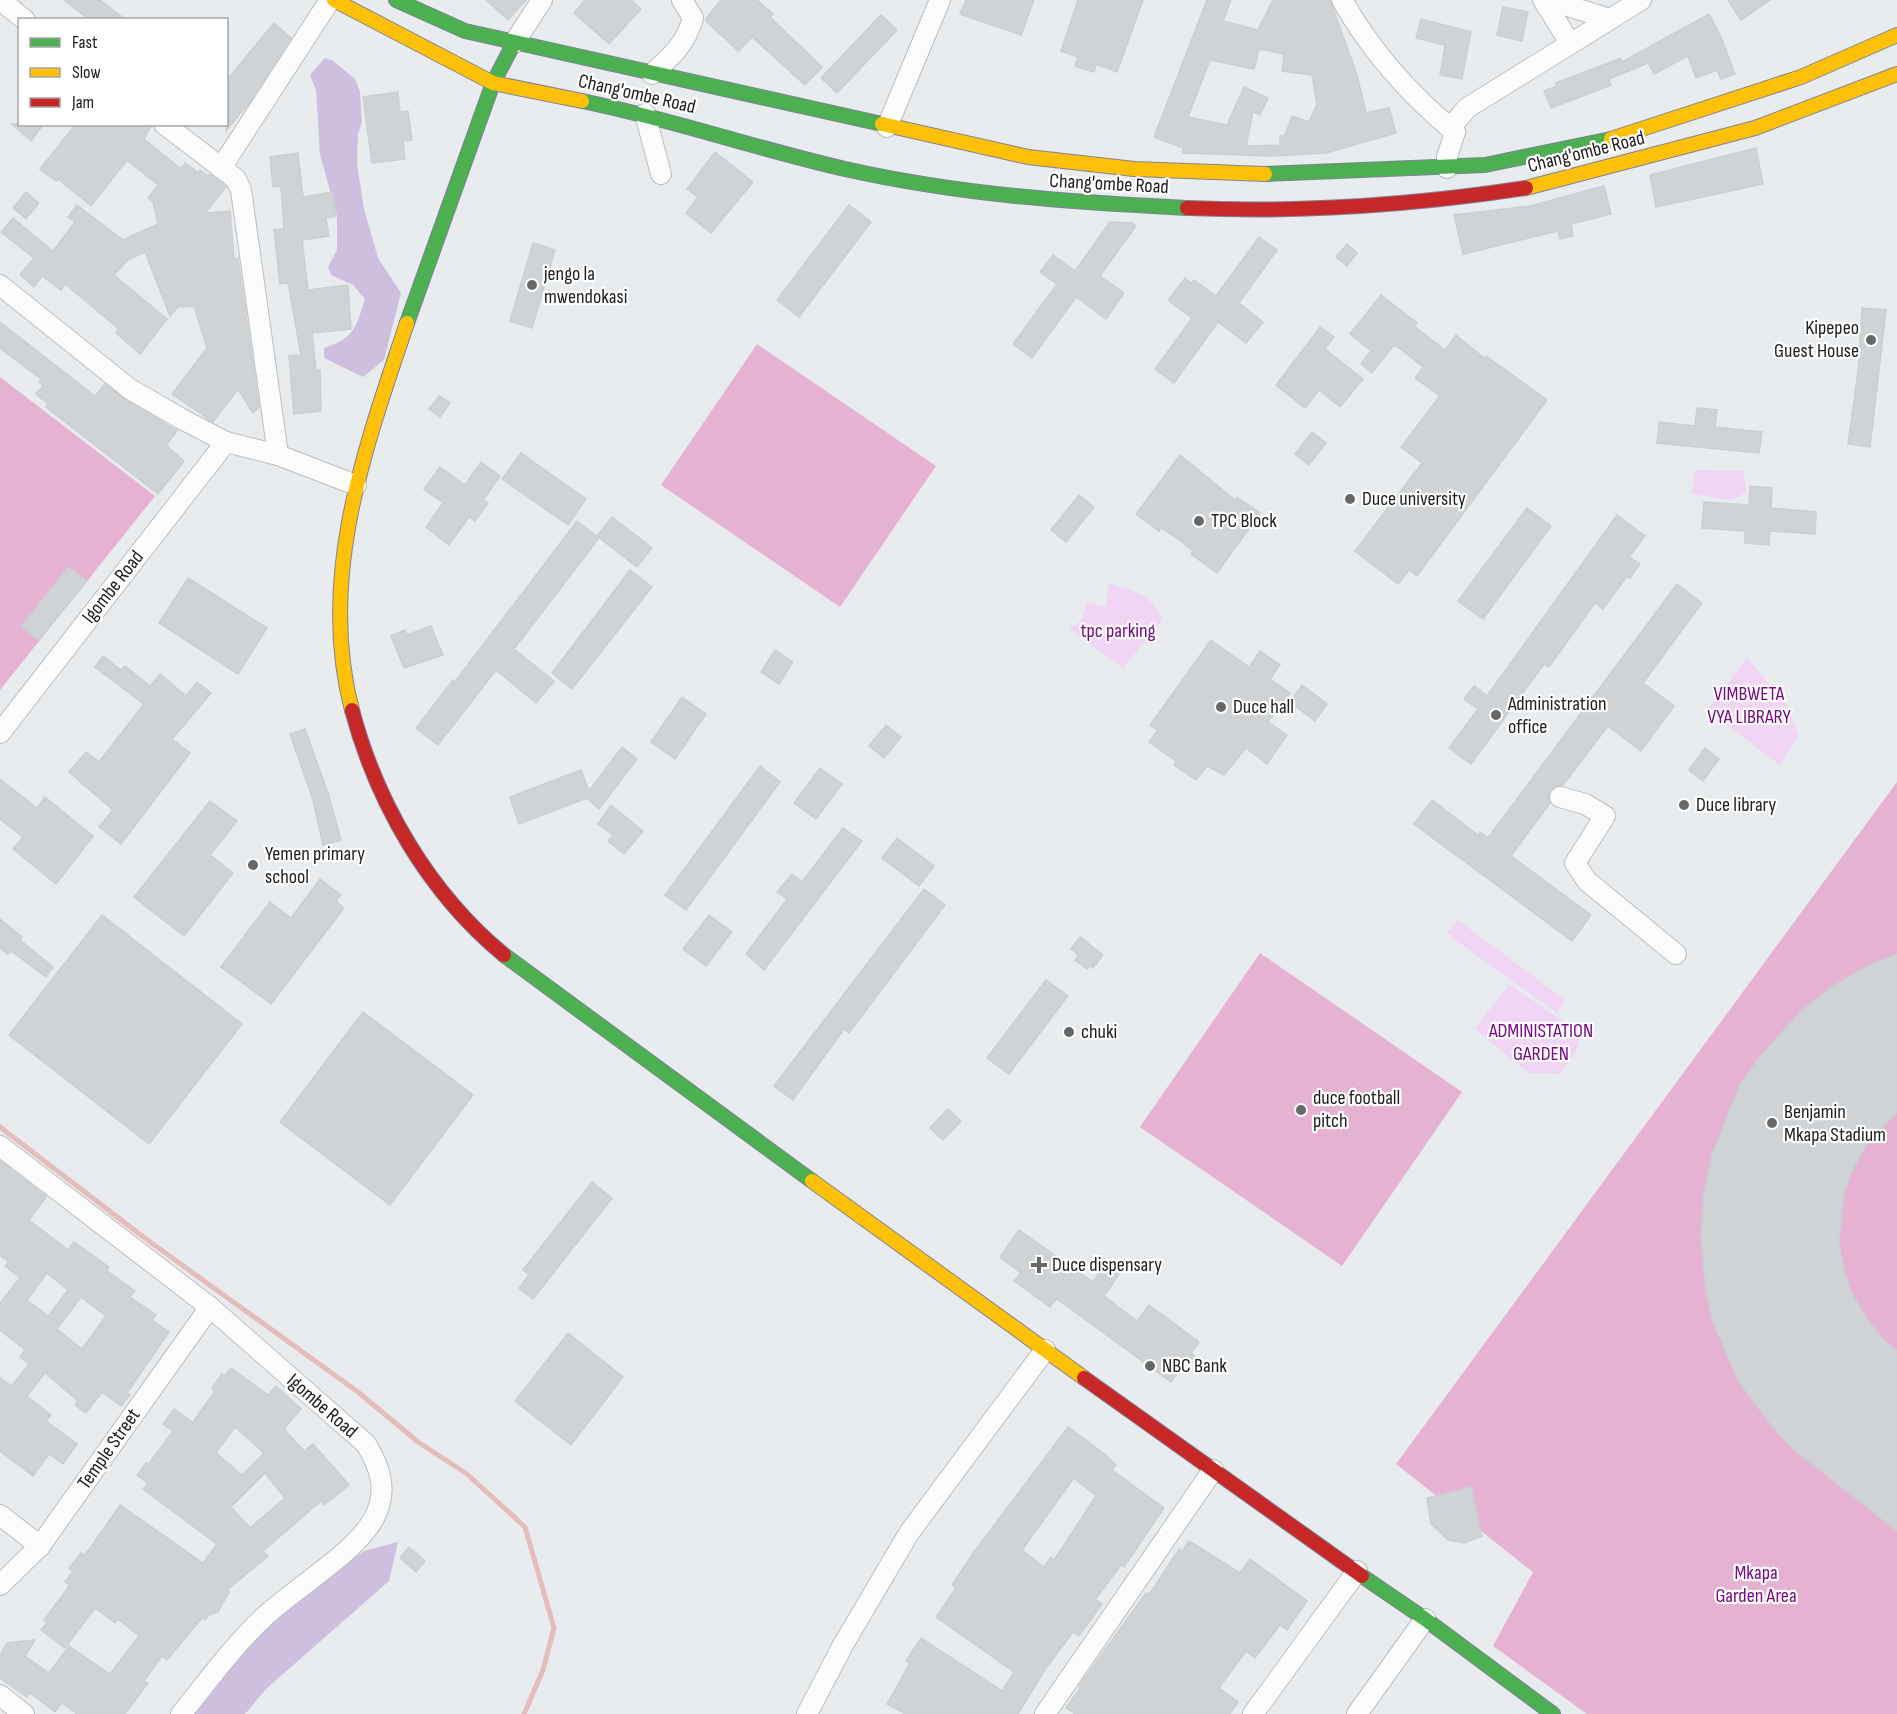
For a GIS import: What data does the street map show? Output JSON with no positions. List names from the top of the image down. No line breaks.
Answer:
{"streets":{"main road":["Chang'ombe Road"],"street":["Igombe Road","Temple Street"]},"crossings":[["Igombe Road","Temple Street"]],"parks":["tpc parking","VIMBWETA VYA LIBRARY","ADMINISTATION GARDEN","Mkapa Garden Area"],"places":{"other":["jengo la mwendokasi","Kipepeo Guest House","Duce university","TPC Block","Duce hall","Administration office","Duce library","Yemen primary school","chuki","duce football pitch","Benjamin Mkapa Stadium","NBC Bank"],"health":["Duce dispensary"]},"legend":["Fast","Slow","Jam"]}
